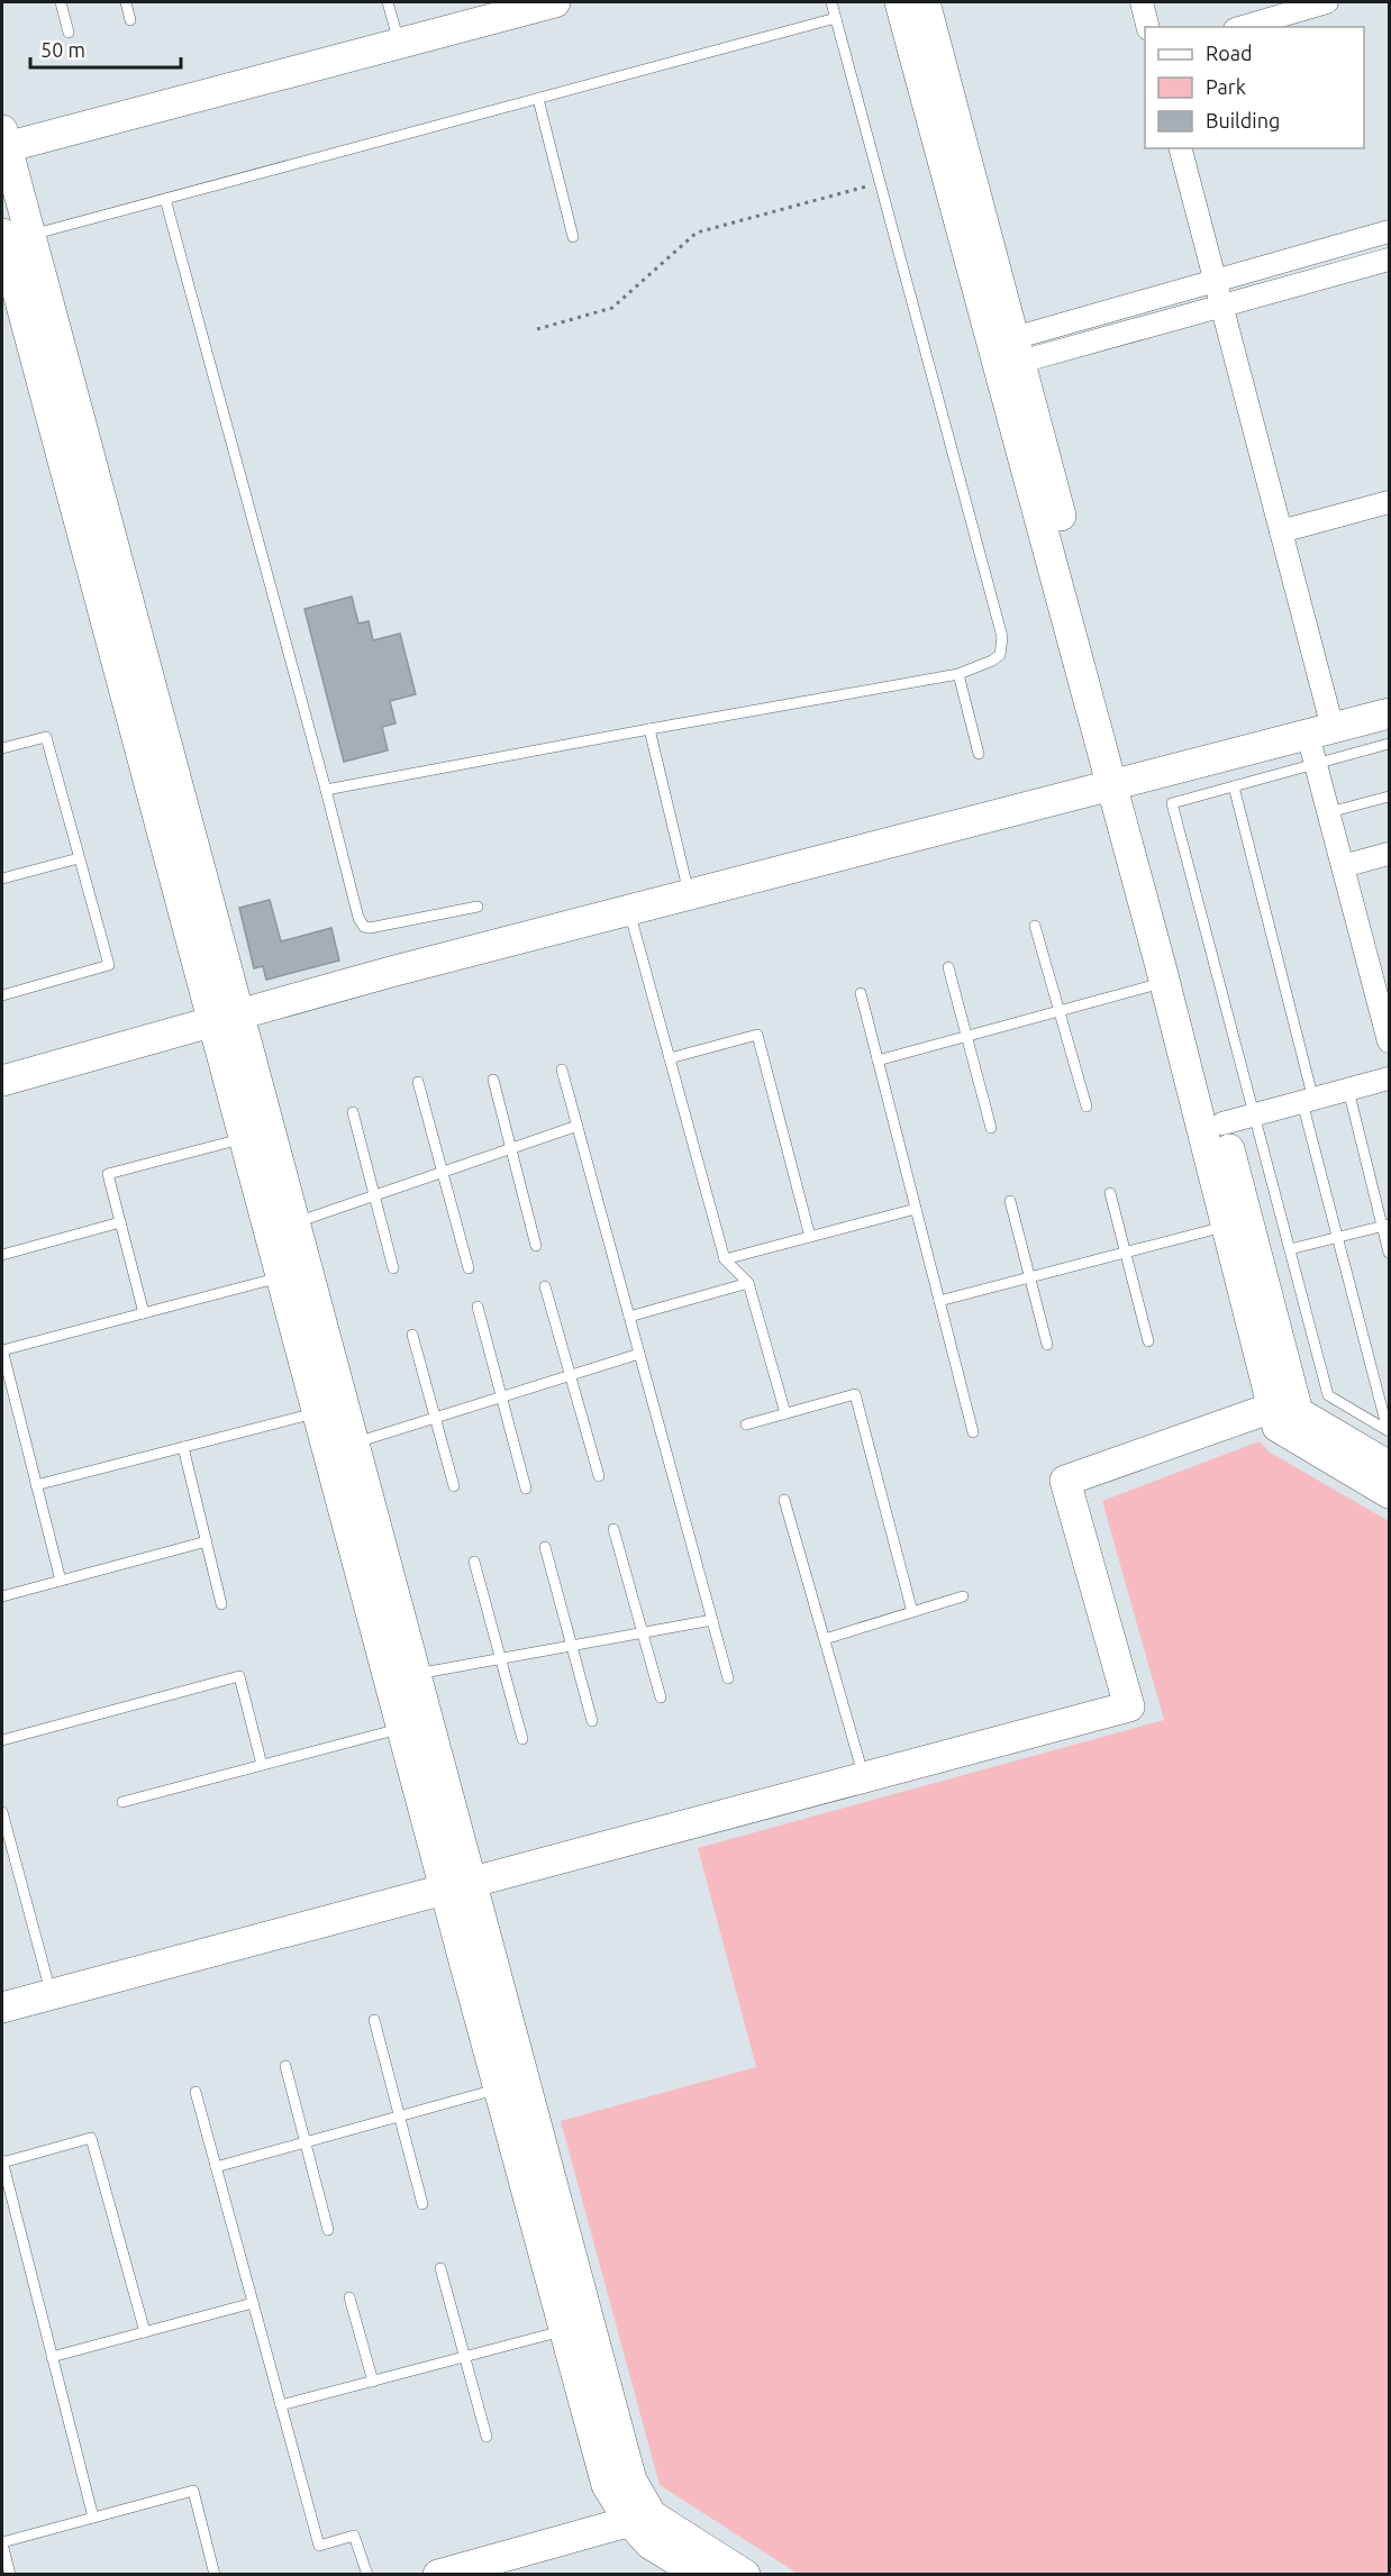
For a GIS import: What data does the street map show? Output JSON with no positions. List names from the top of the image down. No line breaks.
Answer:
{"legend":["Road","Park","Building"],"scale_bar":"50 m"}
